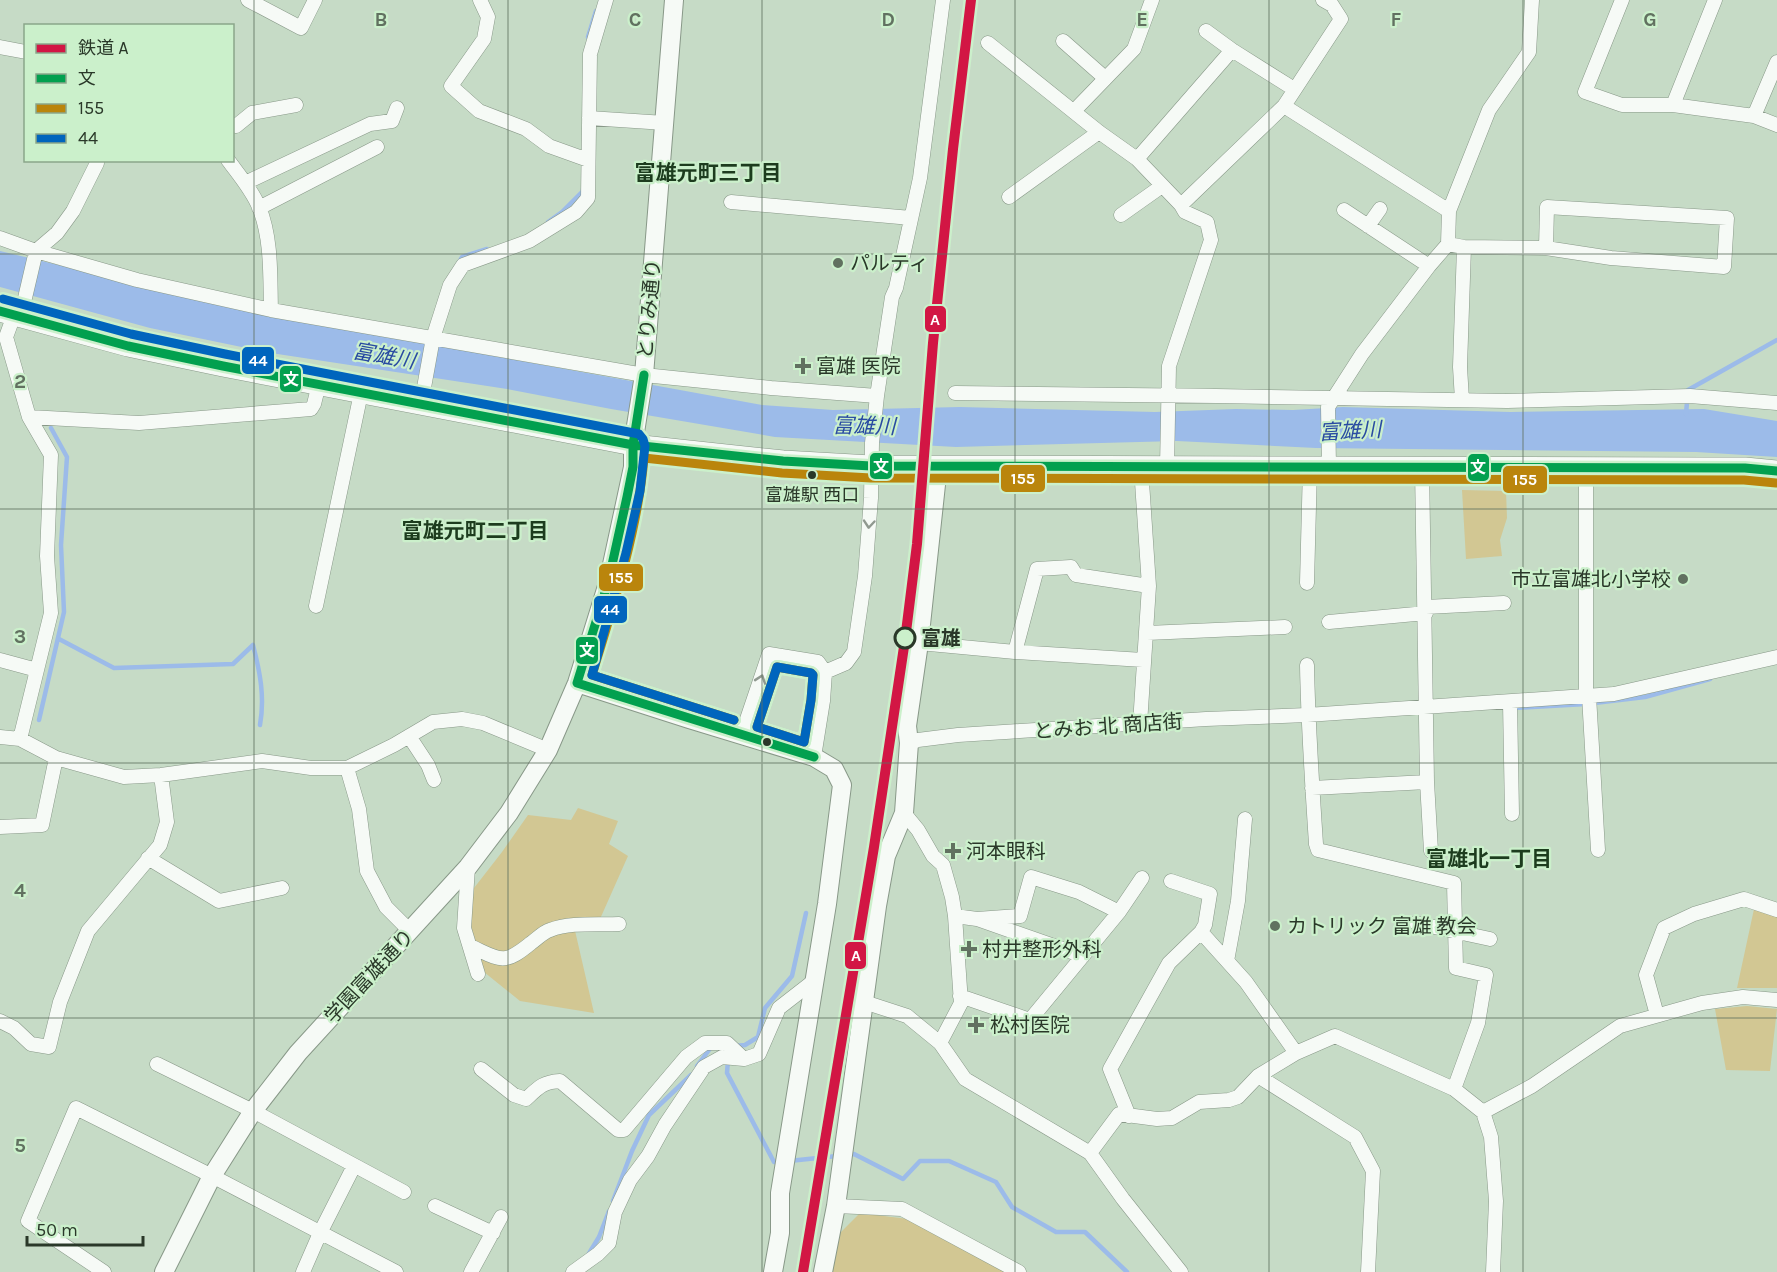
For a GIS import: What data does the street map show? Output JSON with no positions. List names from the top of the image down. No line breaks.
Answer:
{"streets":{"street":["とりみ通り","とみお 北 商店街","学園富雄通り"]},"crossings":[["とりみ通り","学園富雄通り"]],"districts":["富雄元町三丁目","富雄元町二丁目","富雄北一丁目"],"water":["富雄川"],"places":{"other":["パルティ","富雄駅 西口","市立富雄北小学校","富雄","カトリック 富雄 教会"],"health":["富雄 医院","河本眼科","村井整形外科","松村医院"]},"lines":["rail line A","transit line 44","transit line 文","transit line 155"],"legend":["鉄道 A","文","155","44"],"scale_bar":"50 m","grid":{"columns":["B","C","D","E","F","G"],"rows":["2","3","4","5"]}}
